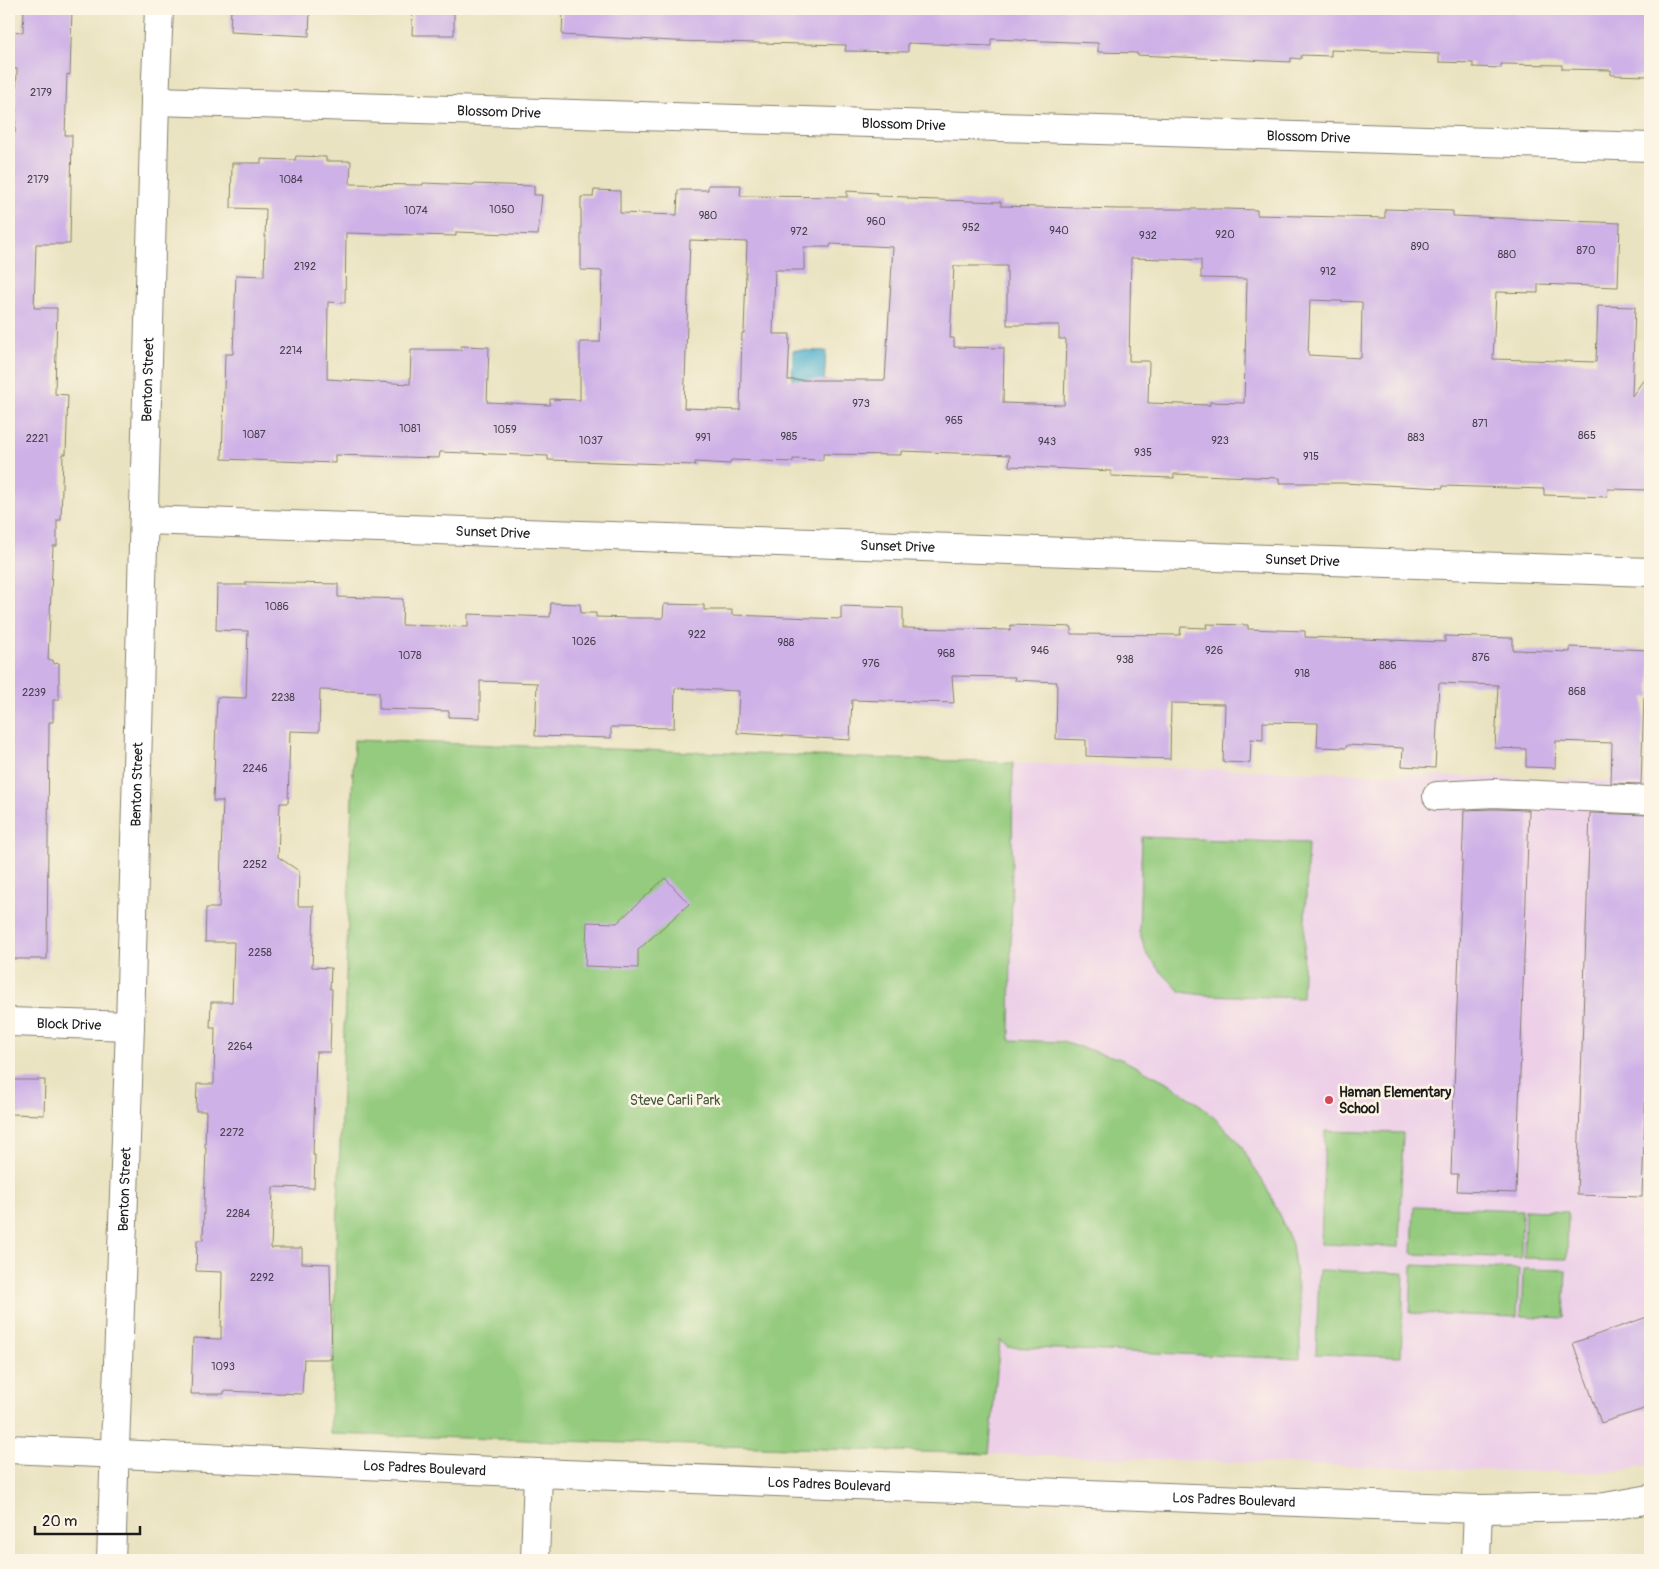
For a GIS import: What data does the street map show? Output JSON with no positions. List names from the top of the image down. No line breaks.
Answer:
{"streets":{"street":["Blossom Drive","Benton Street","Sunset Drive","Block Drive","Los Padres Boulevard"]},"crossings":[["Blossom Drive","Benton Street"],["Benton Street","Sunset Drive"],["Benton Street","Block Drive"],["Benton Street","Los Padres Boulevard"]],"parks":["Steve Carli Park"],"places":["Haman Elementary School"],"house_numbers":["2179","2179","1084","1050","1074","980","960","952","940","972","920","932","890","870","880","2192","912","2214","973","965","871","1081","1059","1087","865","985","991","883","2221","1037","923","943","935","915","1086","922","1026","988","946","926","968","1078","876","938","976","886","918","868","2239","2238","2246","2252","2258","2264","2272","2284","2292","1093"],"scale_bar":"20 m"}
